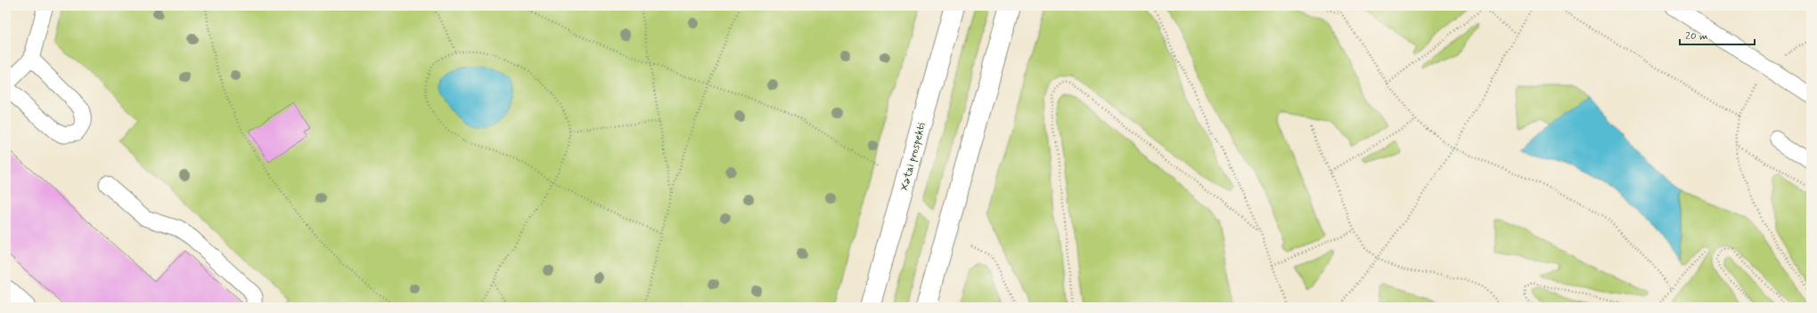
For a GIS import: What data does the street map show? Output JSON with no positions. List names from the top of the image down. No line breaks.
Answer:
{"streets":{"street":["Xətai prospekti"]},"scale_bar":"20 m"}
